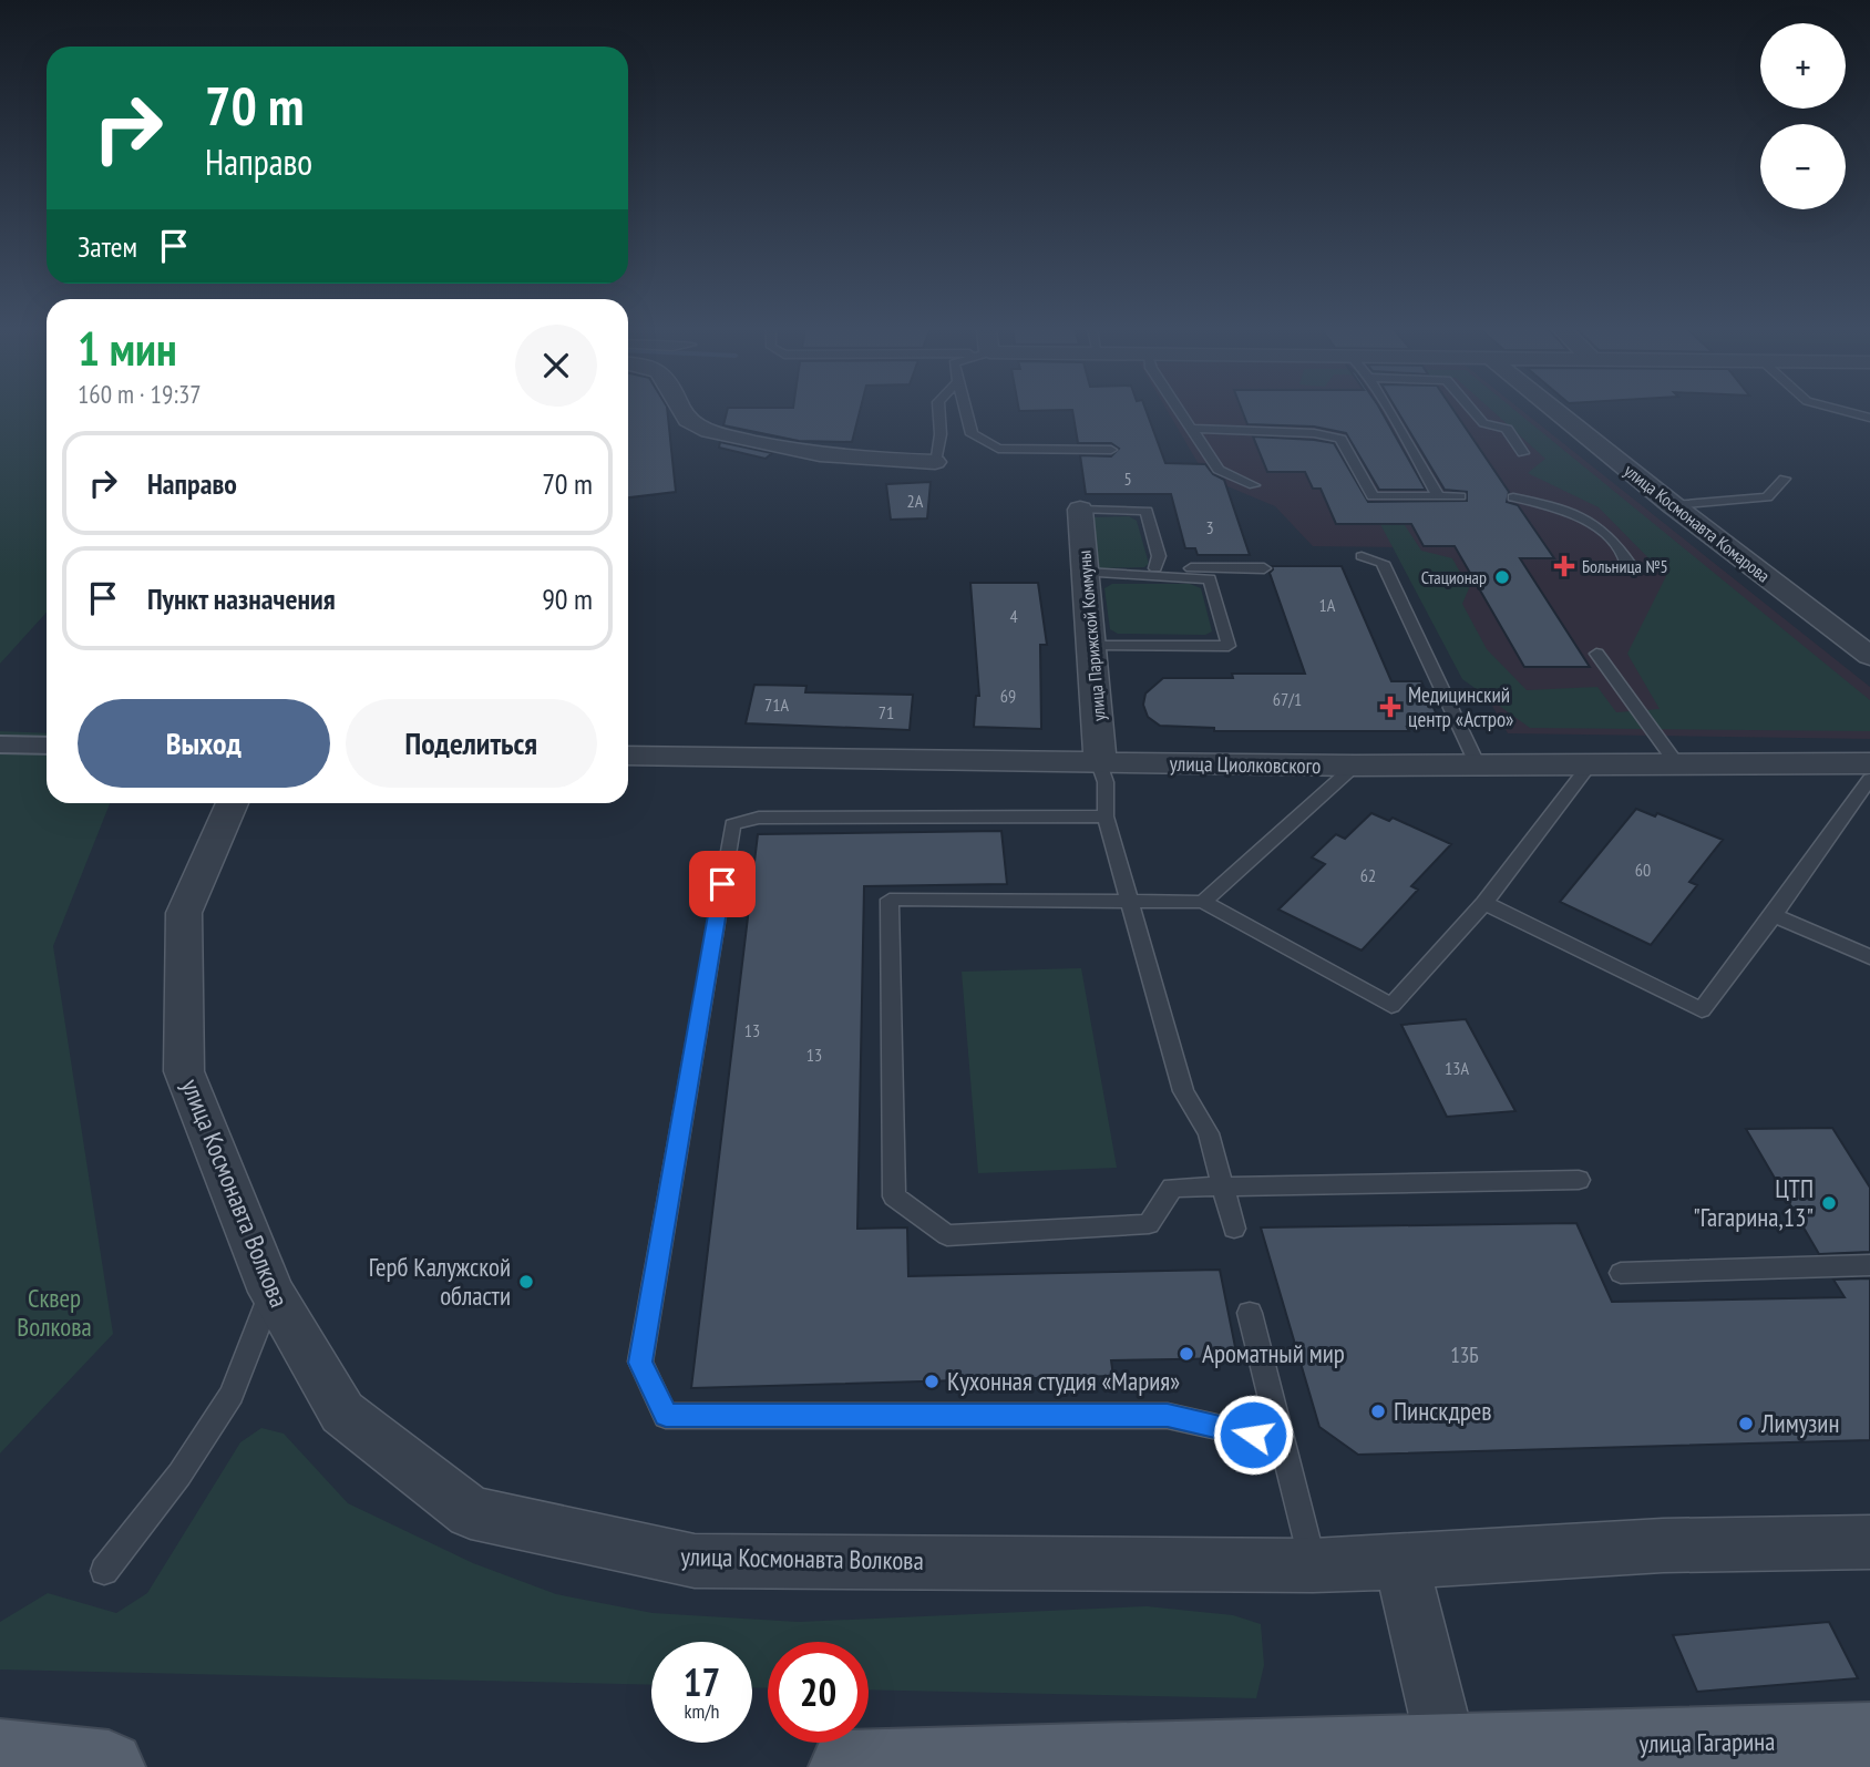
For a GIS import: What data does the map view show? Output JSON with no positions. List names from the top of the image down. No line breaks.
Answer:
{"streets":{"main road":["улица Гагарина"],"street":["улица Космонавта Комарова","улица Парижской Коммуны","улица Циолковского","улица Космонавта Волкова"]},"crossings":[["улица Парижской Коммуны","улица Циолковского"]],"parks":["Сквер Волкова"],"places":{"health":["Больница №5","Медицинский центр «Астро»"],"other":["Стационар","ЦТП \"Гагарина,13\"","Герб Калужской области","Ароматный мир","Кухонная студия «Мария»","Пинскдрев","Лимузин"]},"house_numbers":["5","2А","3","1А","4","69","67/1","71А","71","60","62","13","13","13А","13Б"],"page":{"map_buttons":["+","−"],"turn":["70 m","Направо"],"then":"Затем","heading":["1 мин","160 m · 19:37"],"list":[{"name":"Направо","value":"70 m"},{"name":"Пункт назначения","value":"90 m"}],"buttons":["Выход","Поделиться"],"speed":"17 km/h","limit":"20"}}
